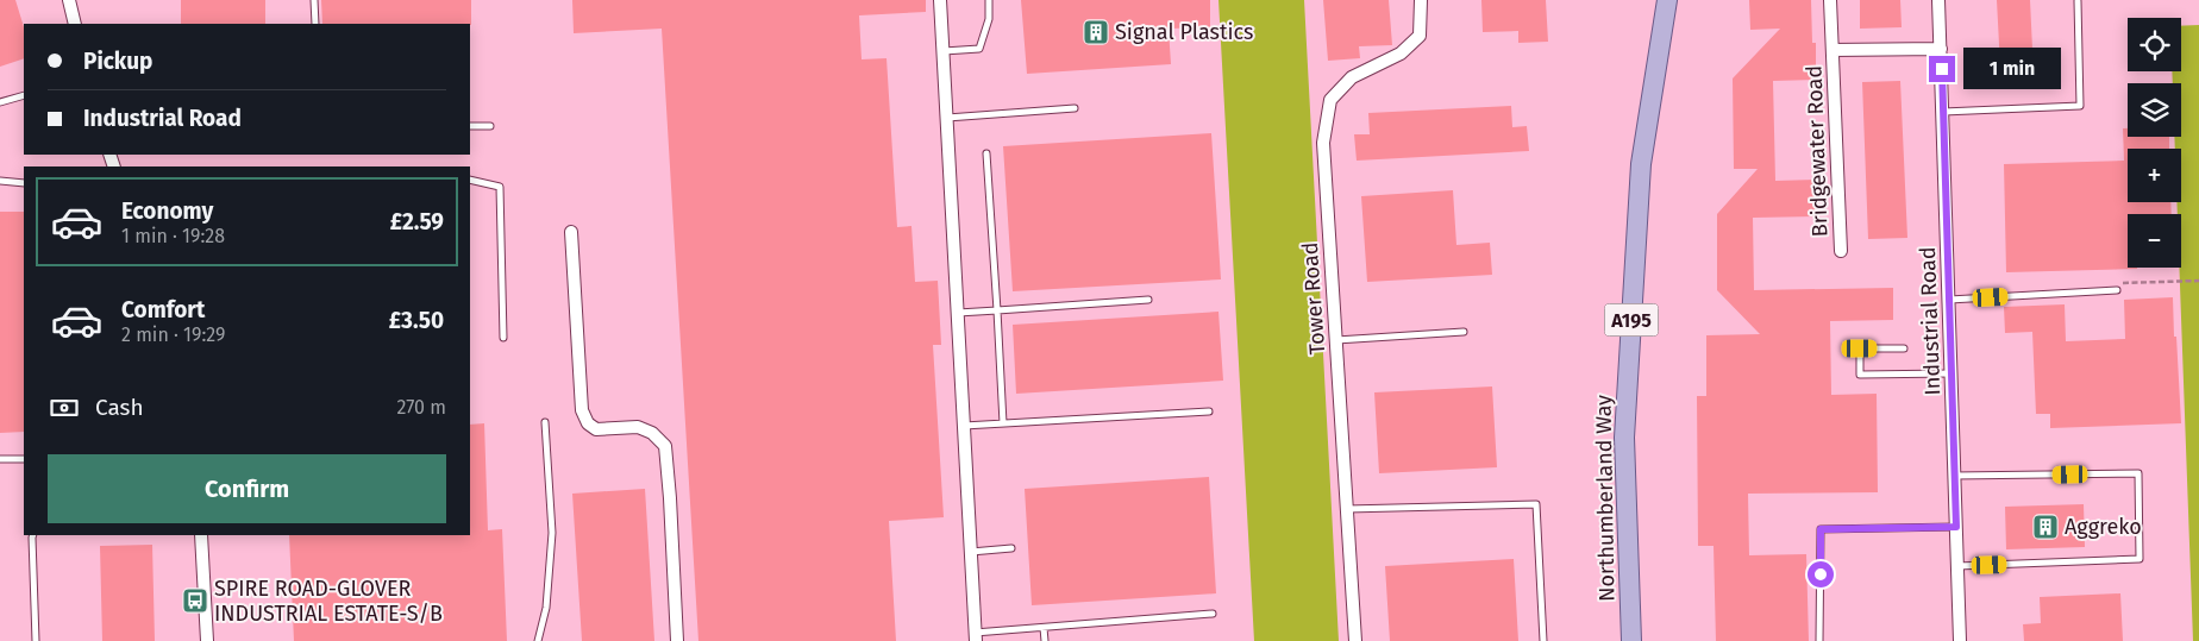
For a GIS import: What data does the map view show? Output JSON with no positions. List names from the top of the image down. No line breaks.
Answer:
{"streets":{"main road":["A195","Northumberland Way"],"street":["Bridgewater Road","Tower Road","Industrial Road"]},"crossings":[["Bridgewater Road","Industrial Road"]],"places":{"building":["Signal Plastics","Aggreko"],"bus stop":["SPIRE ROAD-GLOVER INDUSTRIAL ESTATE-S/B"]},"page":{"map_buttons":["+","−"],"banner":["Pickup","Industrial Road"],"bubble":"1 min","list":[{"name":"Economy","note":"1 min · 19:28","value":"£2.59"},{"name":"Comfort","note":"2 min · 19:29","value":"£3.50"}],"pay":["Cash","270 m"],"buttons":"Confirm"}}
